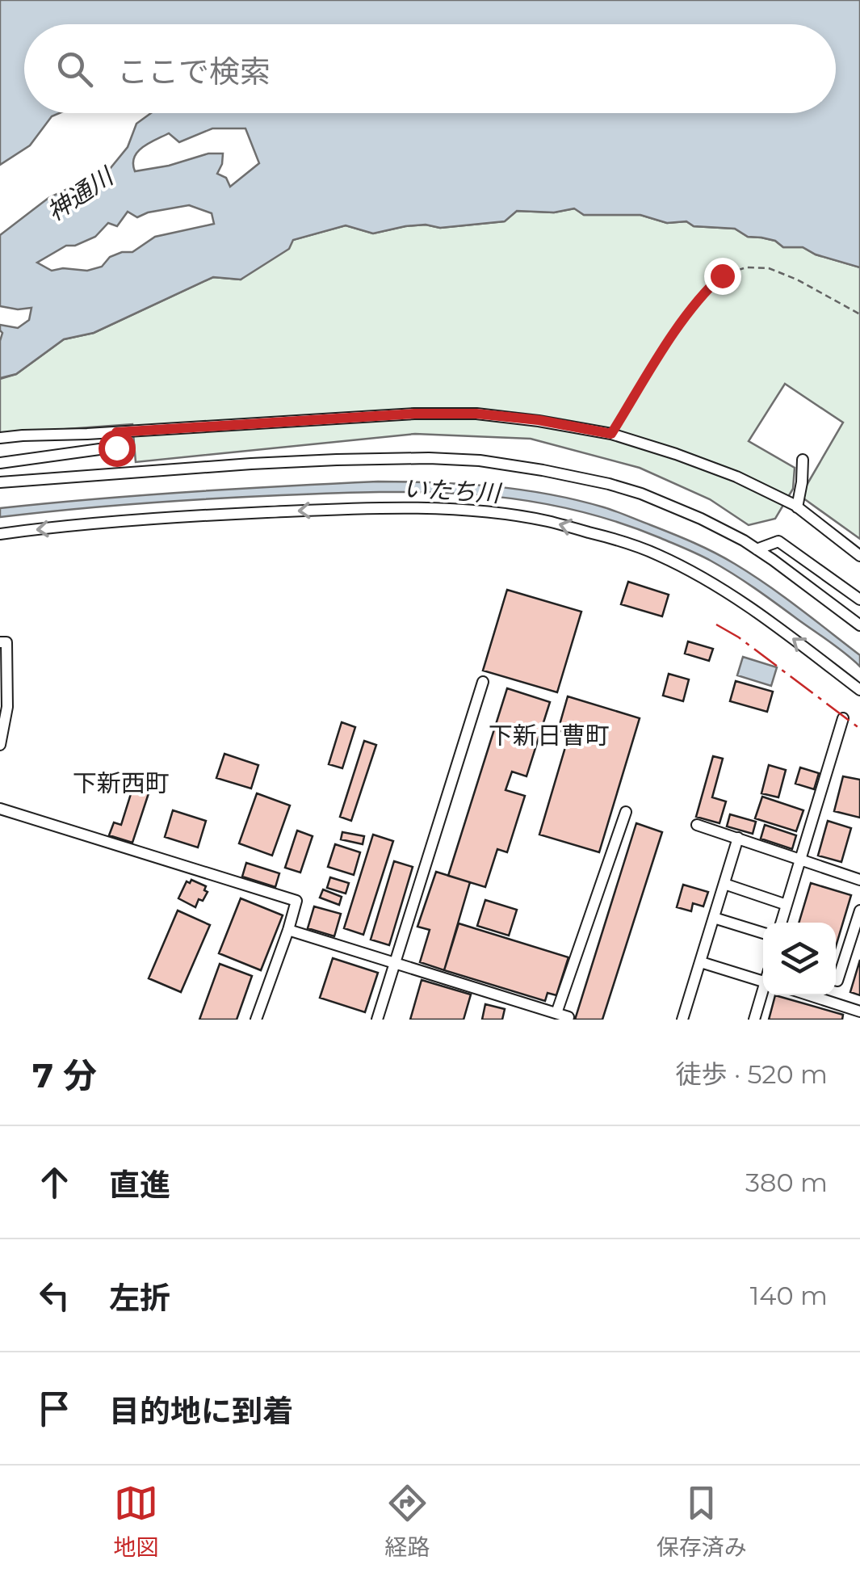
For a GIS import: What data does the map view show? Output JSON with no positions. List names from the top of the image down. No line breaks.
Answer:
{"districts":["下新日曹町","下新西町"],"water":["神通川","いたち川"],"page":{"search":"ここで検索","heading":["7 分","徒歩 · 520 m"],"list":[["直進","380 m"],["左折","140 m"],"目的地に到着"],"nav":["地図","経路","保存済み"]}}
